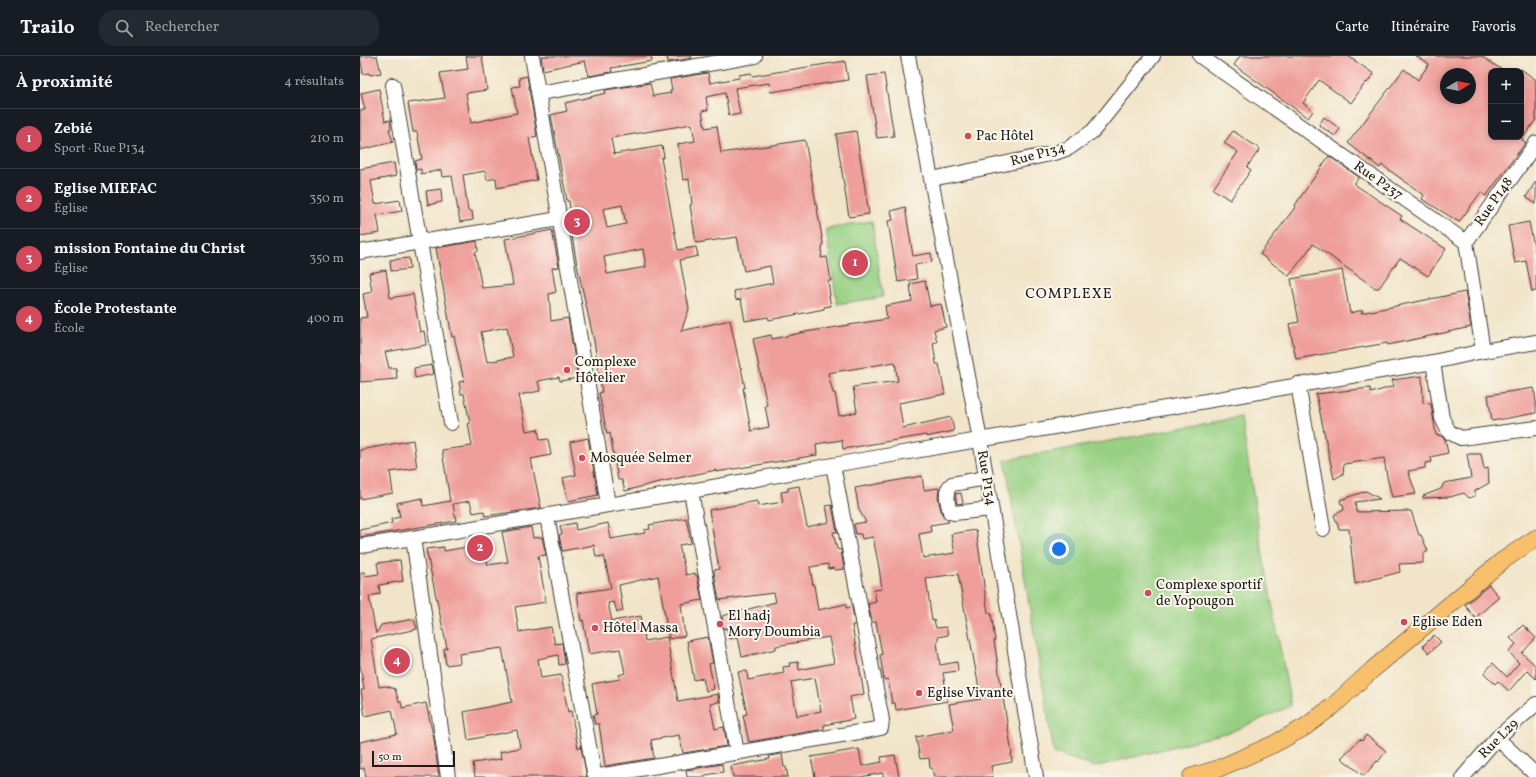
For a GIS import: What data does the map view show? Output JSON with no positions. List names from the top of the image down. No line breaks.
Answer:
{"streets":{"street":["Rue P134","Rue P237","Rue P148","Rue L29"]},"crossings":[["Rue P237","Rue P148"]],"districts":["COMPLEXE"],"places":["Pac Hôtel","Complexe Hôtelier","Mosquée Selmer","Complexe sportif de Yopougon","Eglise Eden","El hadj Mory Doumbia","Hôtel Massa","Eglise Vivante"],"scale_bar":"50 m","north":"right","page":{"header":"Trailo","search":"Rechercher","nav":["Carte","Itinéraire","Favoris"],"heading":["À proximité","4 résultats"],"map_buttons":["+","−"],"list":[{"mark":"1","name":"Zebié","note":"Sport · Rue P134","value":"210 m"},{"mark":"2","name":"Eglise MIEFAC","note":"Église","value":"350 m"},{"mark":"3","name":"mission Fontaine du Christ","note":"Église","value":"350 m"},{"mark":"4","name":"École Protestante","note":"École","value":"400 m"}],"pins":["3","1","2","4"],"scale":"50 m"}}
